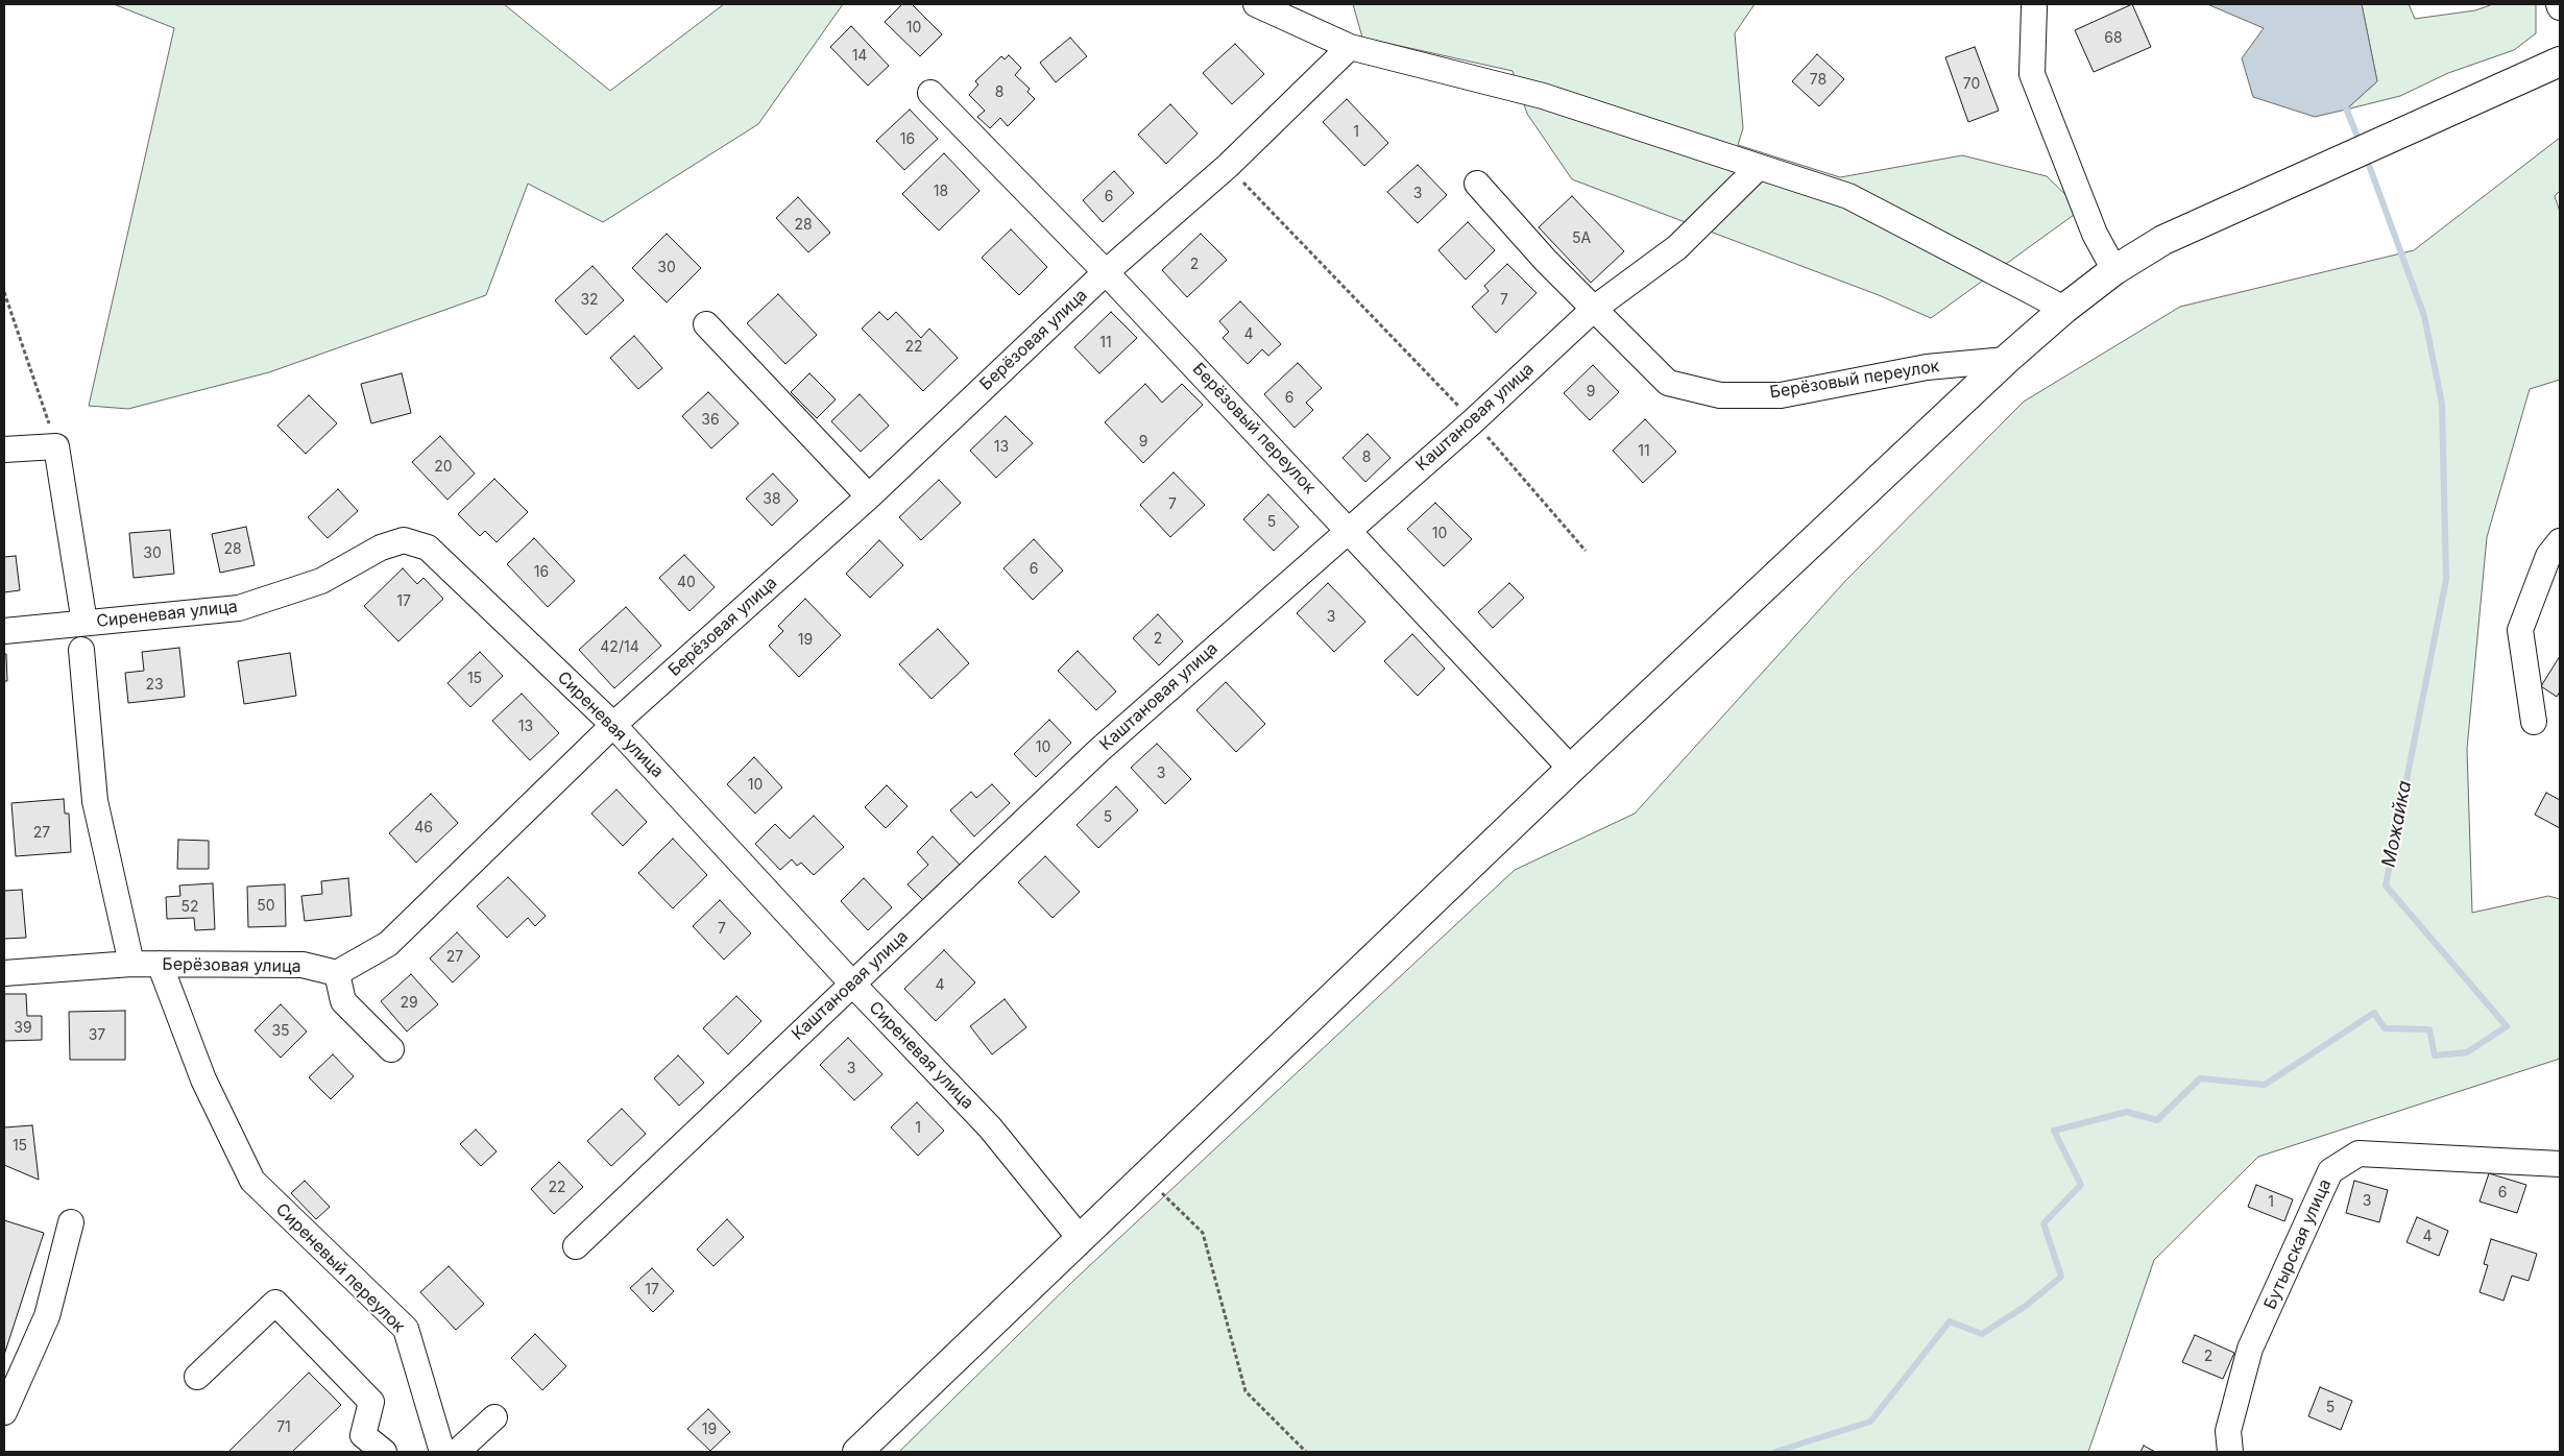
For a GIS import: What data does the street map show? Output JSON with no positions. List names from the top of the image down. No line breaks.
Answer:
{"streets":{"street":["Берёзовая улица","Берёзовый переулок","Каштановая улица","Сиреневая улица","Бутырская улица","Сиреневый переулок"]},"crossings":[["Берёзовая улица","Берёзовый переулок"],["Берёзовая улица","Сиреневая улица"],["Берёзовая улица","Сиреневый переулок"],["Берёзовый переулок","Каштановая улица"],["Каштановая улица","Сиреневая улица"]],"water":["Можайка"],"house_numbers":["10","68","14","78","70","8","1","16","18","3","6","28","5А","2","30","32","7","4","11","22","9","6","36","9","13","11","8","20","38","7","5","10","28","30","6","16","40","17","3","2","19","42/14","15","23","13","10","3","10","5","46","27","50","52","7","27","4","29","39","35","37","3","1","15","22","6","3","1","4","17","2","5","71","19"]}
